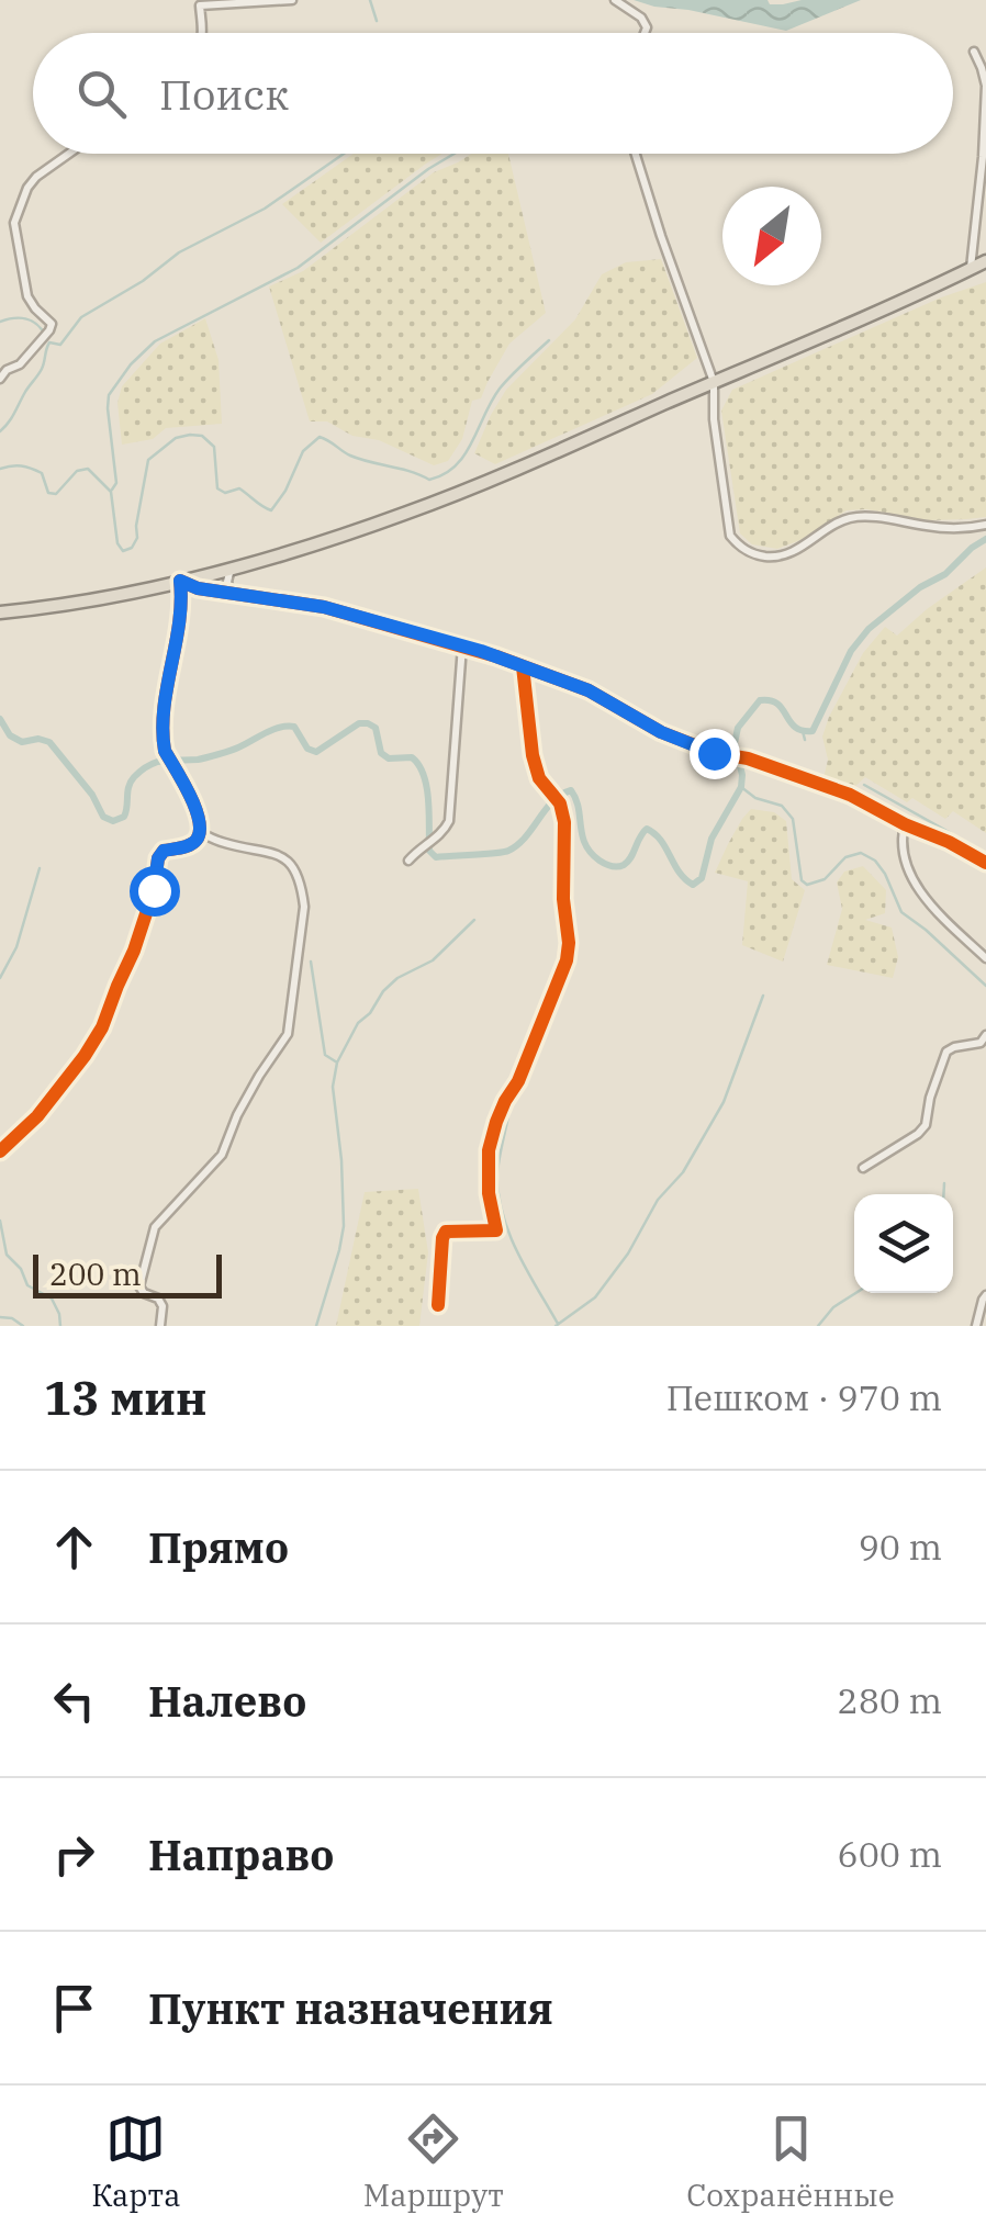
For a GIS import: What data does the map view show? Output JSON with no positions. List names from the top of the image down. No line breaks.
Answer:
{"scale_bar":"200 m","north":"bottom left","page":{"search":"Поиск","scale":"200 m","heading":["13 мин","Пешком · 970 m"],"list":[["Прямо","90 m"],["Налево","280 m"],["Направо","600 m"],"Пункт назначения"],"nav":["Карта","Маршрут","Сохранённые"]}}
